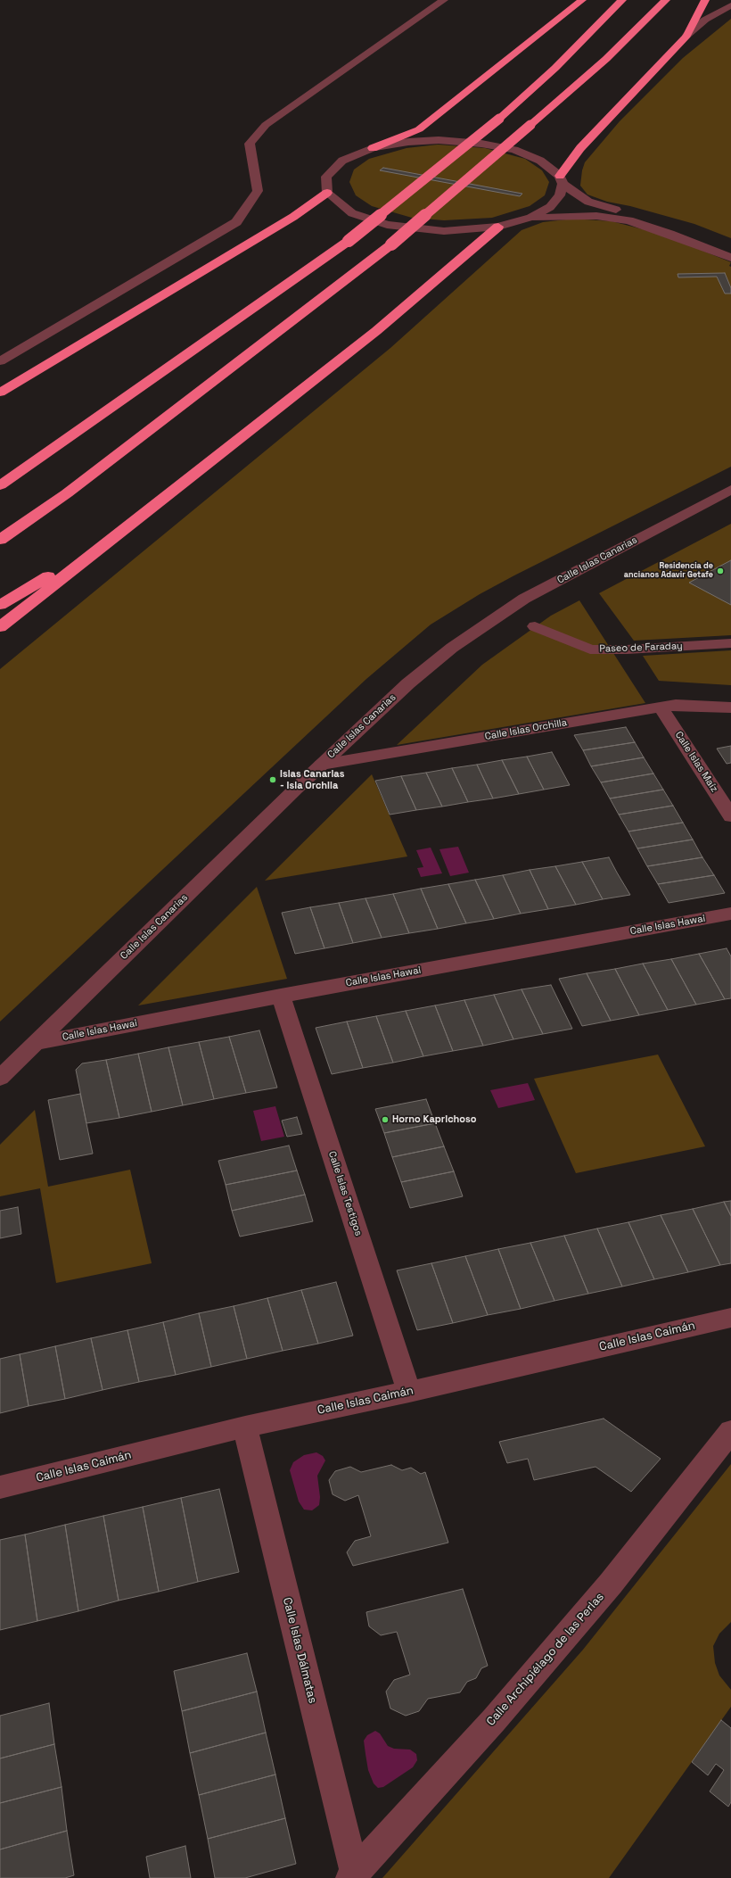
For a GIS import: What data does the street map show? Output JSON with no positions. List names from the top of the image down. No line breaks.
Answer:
{"streets":{"street":["Calle Islas Canarias","Paseo de Faraday","Calle Islas Orchilla","Calle Islas Maíz","Calle Islas Hawai","Calle Islas Testigos","Calle Islas Caimán","Calle Islas Dálmatas","Calle Archipiélago de las Perlas"]},"crossings":[["Calle Islas Canarias","Calle Islas Orchilla"],["Calle Islas Canarias","Calle Islas Hawai"],["Calle Islas Orchilla","Calle Islas Maíz"],["Calle Islas Hawai","Calle Islas Testigos"],["Calle Islas Testigos","Calle Islas Caimán"],["Calle Islas Caimán","Calle Islas Dálmatas"],["Calle Islas Dálmatas","Calle Archipiélago de las Perlas"]],"places":["Residencia de ancianos Adavir Getafe","Islas Canarias - Isla Orchila","Horno Kaprichoso"]}
